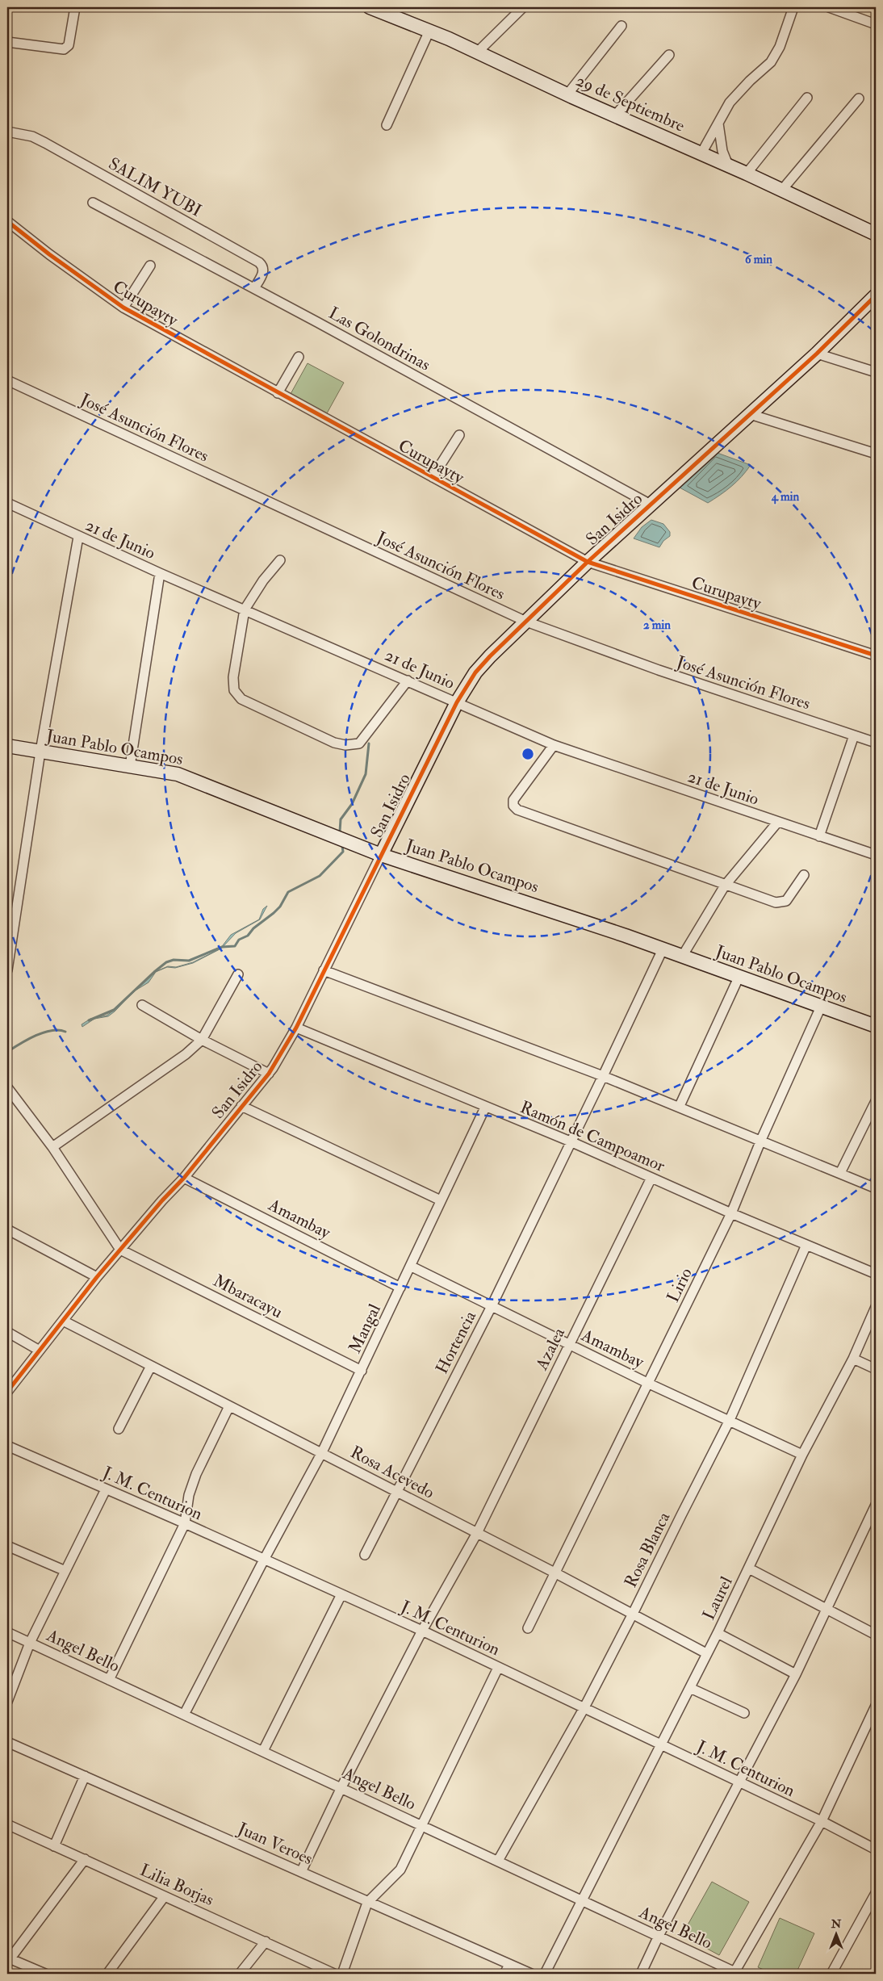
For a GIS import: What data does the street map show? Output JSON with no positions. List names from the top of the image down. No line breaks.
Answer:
{"streets":{"street":["29 de Septiembre","SALIM YUBI","Curupayty","Las Golondrinas","José Asunción Flores","San Isidro","21 de Junio","Juan Pablo Ocampos","Ramón de Campoamor","Amambay","Lirio","Mbaracayu","Mangal","Hortencia","Azalea","Rosa Acevedo","J. M. Centurion","Rosa Blanca","Laurel","Angel Bello","Juan Veroes","Lilia Borjas"]},"crossings":[["SALIM YUBI","Las Golondrinas"],["Curupayty","San Isidro"],["Las Golondrinas","San Isidro"],["José Asunción Flores","San Isidro"],["San Isidro","21 de Junio"],["San Isidro","Juan Pablo Ocampos"],["San Isidro","Ramón de Campoamor"],["San Isidro","Amambay"],["San Isidro","Mbaracayu"],["San Isidro","Rosa Acevedo"],["Juan Pablo Ocampos","Lirio"],["Juan Pablo Ocampos","Hortencia"],["Ramón de Campoamor","Lirio"],["Ramón de Campoamor","Mangal"],["Ramón de Campoamor","Hortencia"],["Ramón de Campoamor","Azalea"],["Ramón de Campoamor","Rosa Blanca"],["Amambay","Lirio"],["Amambay","Mangal"],["Amambay","Hortencia"],["Amambay","Azalea"],["Amambay","Rosa Blanca"],["Amambay","Laurel"],["Lirio","Rosa Acevedo"],["Mbaracayu","Mangal"],["Mangal","Rosa Acevedo"],["Mangal","J. M. Centurion"],["Mangal","Angel Bello"],["Hortencia","Rosa Acevedo"],["Azalea","Rosa Acevedo"],["Azalea","J. M. Centurion"],["Azalea","Angel Bello"],["Azalea","Juan Veroes"],["Rosa Acevedo","Rosa Blanca"],["Rosa Acevedo","Laurel"],["J. M. Centurion","Rosa Blanca"],["J. M. Centurion","Laurel"],["Rosa Blanca","Angel Bello"],["Laurel","Angel Bello"]],"north":"top","rings":["6 min","4 min","2 min"]}
